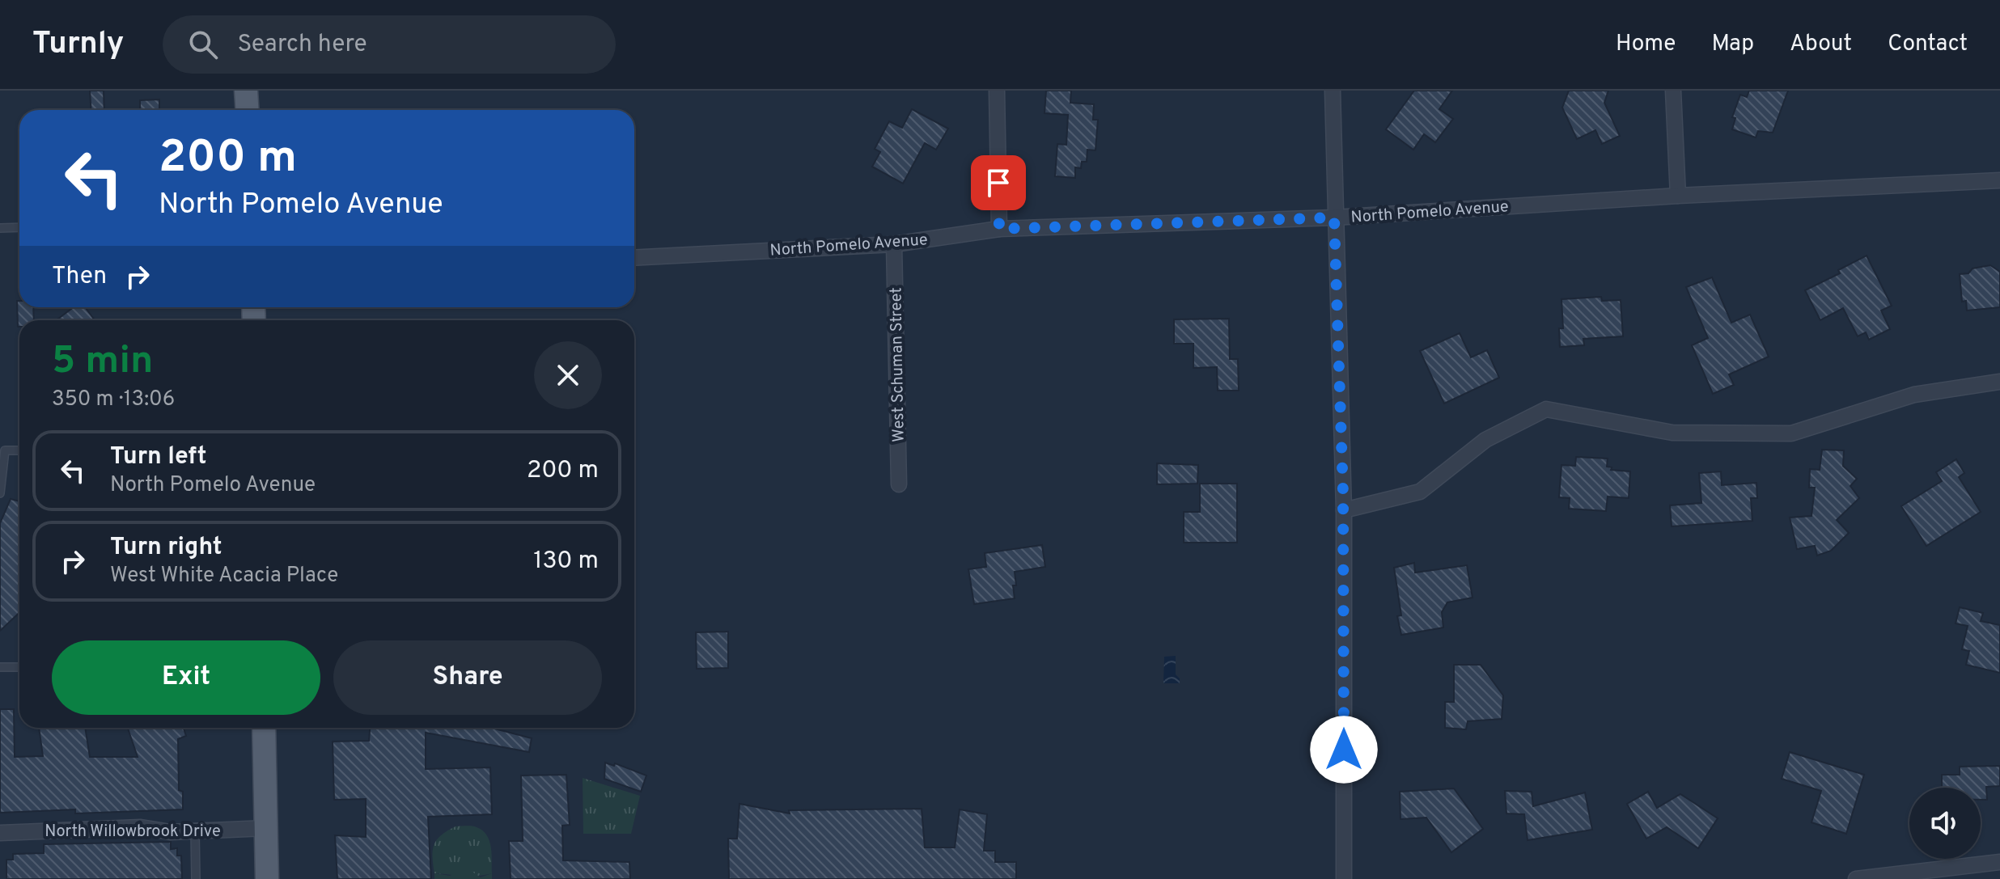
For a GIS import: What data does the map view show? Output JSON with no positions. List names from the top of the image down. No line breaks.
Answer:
{"streets":{"street":["North Pomelo Avenue","West Schuman Street","North Willowbrook Drive"]},"crossings":[["North Pomelo Avenue","West Schuman Street"]],"page":{"header":"Turnly","search":"Search here","nav":["Home","Map","About","Contact"],"turn":["200 m","North Pomelo Avenue"],"then":"Then","heading":["5 min","350 m · 13:06"],"list":[{"name":"Turn left","note":"North Pomelo Avenue","value":"200 m"},{"name":"Turn right","note":"West White Acacia Place","value":"130 m"}],"buttons":["Exit","Share"]}}
